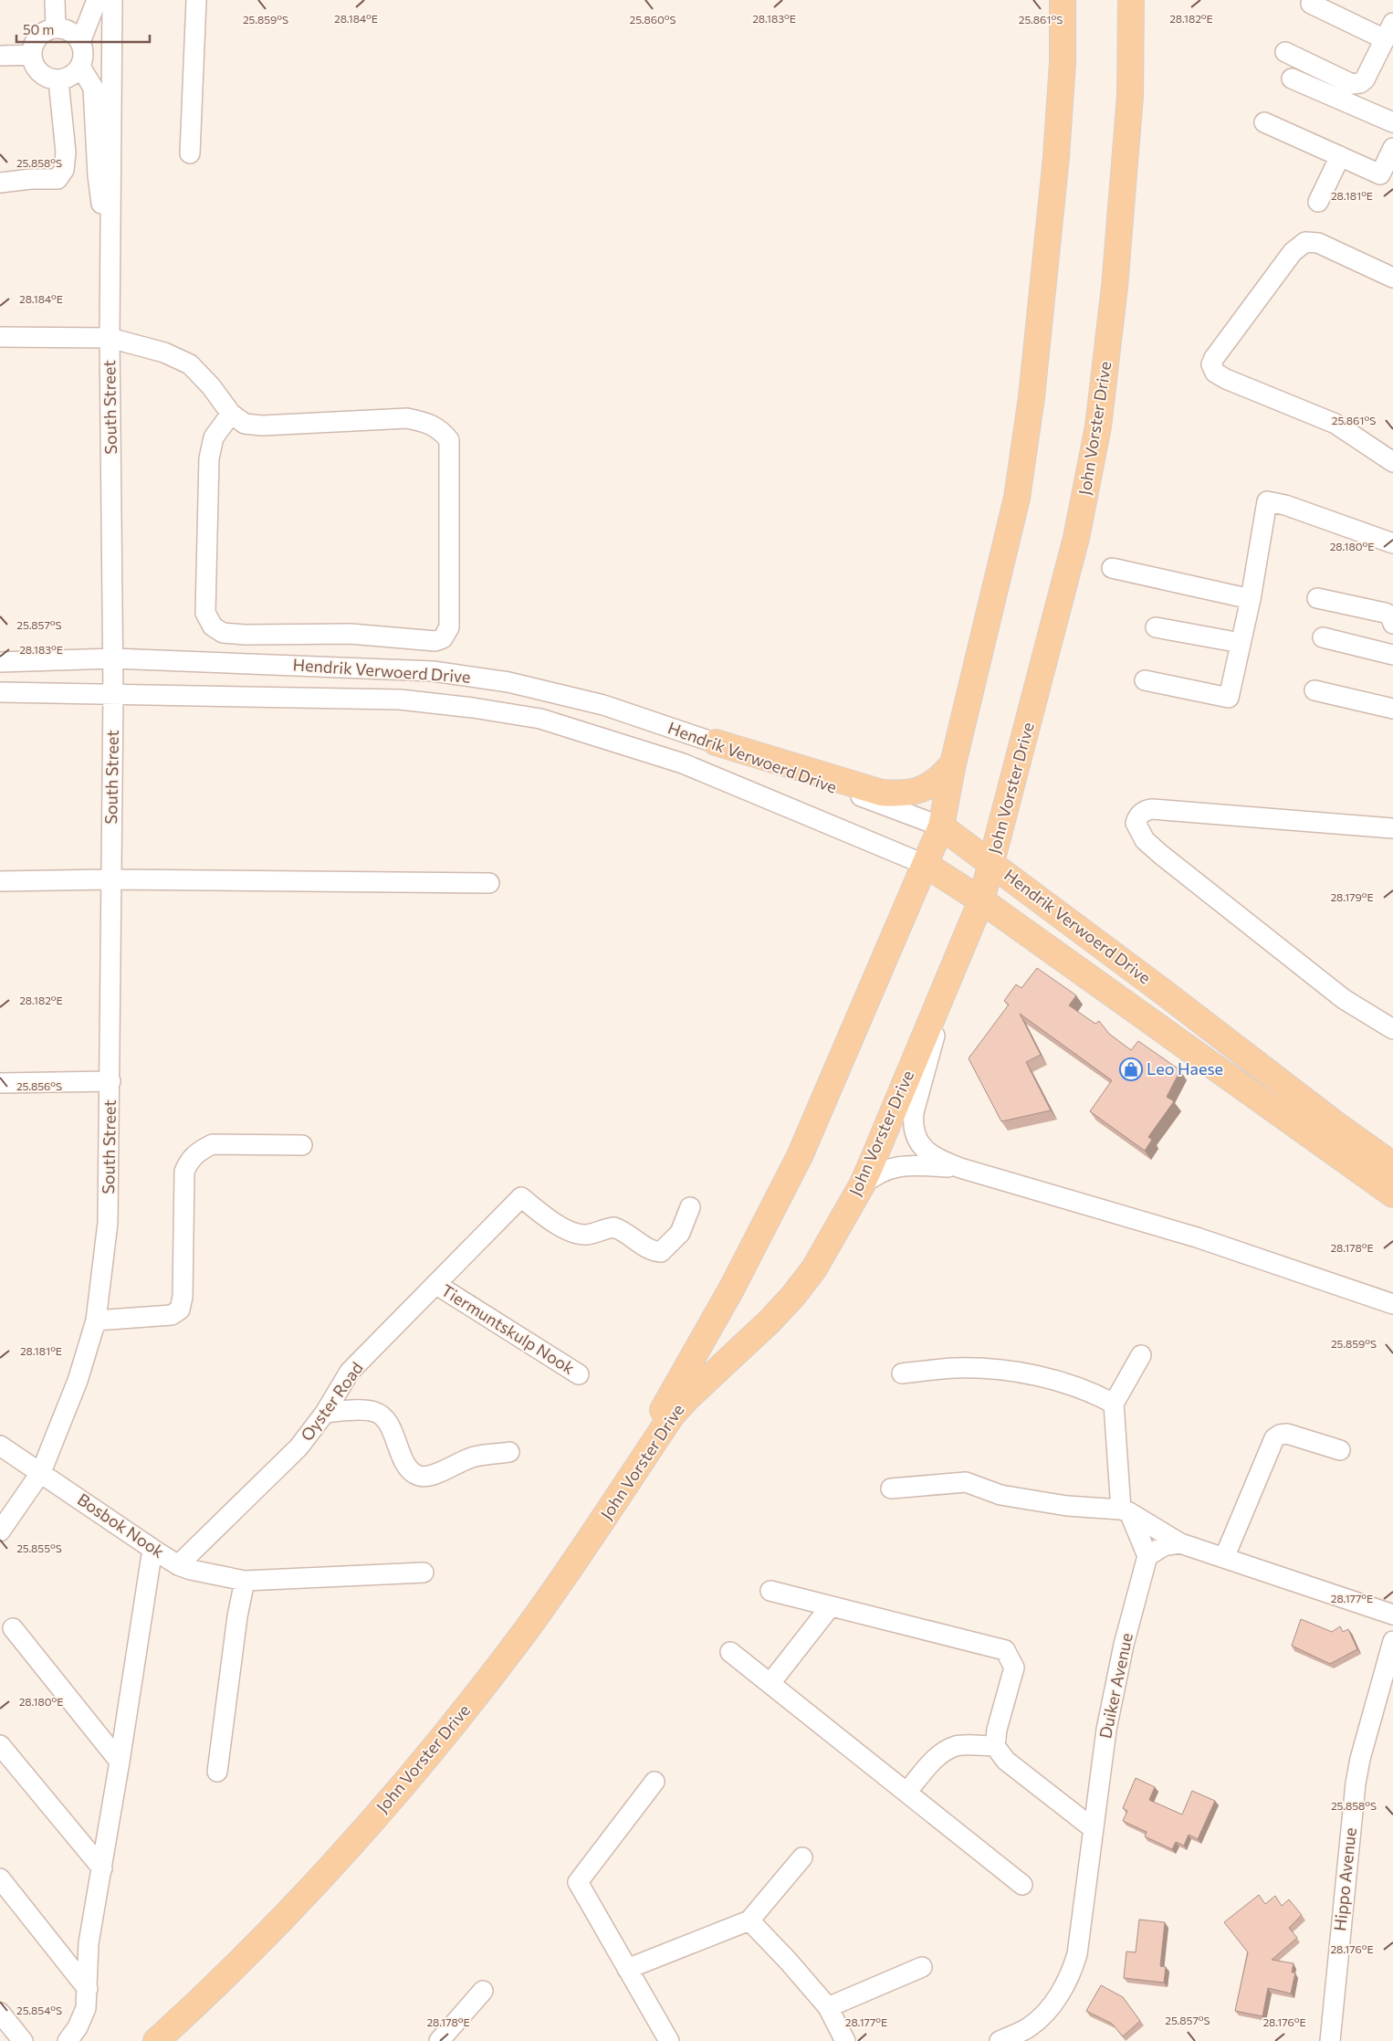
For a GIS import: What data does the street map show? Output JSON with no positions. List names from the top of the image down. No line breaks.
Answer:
{"streets":{"main road":["John Vorster Drive","Hendrik Verwoerd Drive"],"street":["South Street","Tiermuntskulp Nook","Oyster Road","Bosbok Nook","Duiker Avenue","Hippo Avenue"]},"crossings":[["South Street","Hendrik Verwoerd Drive"],["South Street","Bosbok Nook"],["John Vorster Drive","Hendrik Verwoerd Drive"],["Tiermuntskulp Nook","Oyster Road"],["Oyster Road","Bosbok Nook"]],"places":{"shop":["Leo Haese"]},"scale_bar":"50 m","coordinates":["28.184°E","28.183°E","28.182°E","25.859°S","25.860°S","25.861°S","25.858°S","28.181°E","28.180°E","25.857°S","28.179°E","25.856°S","28.178°E","25.855°S","28.177°E","28.176°E","25.854°S"]}
